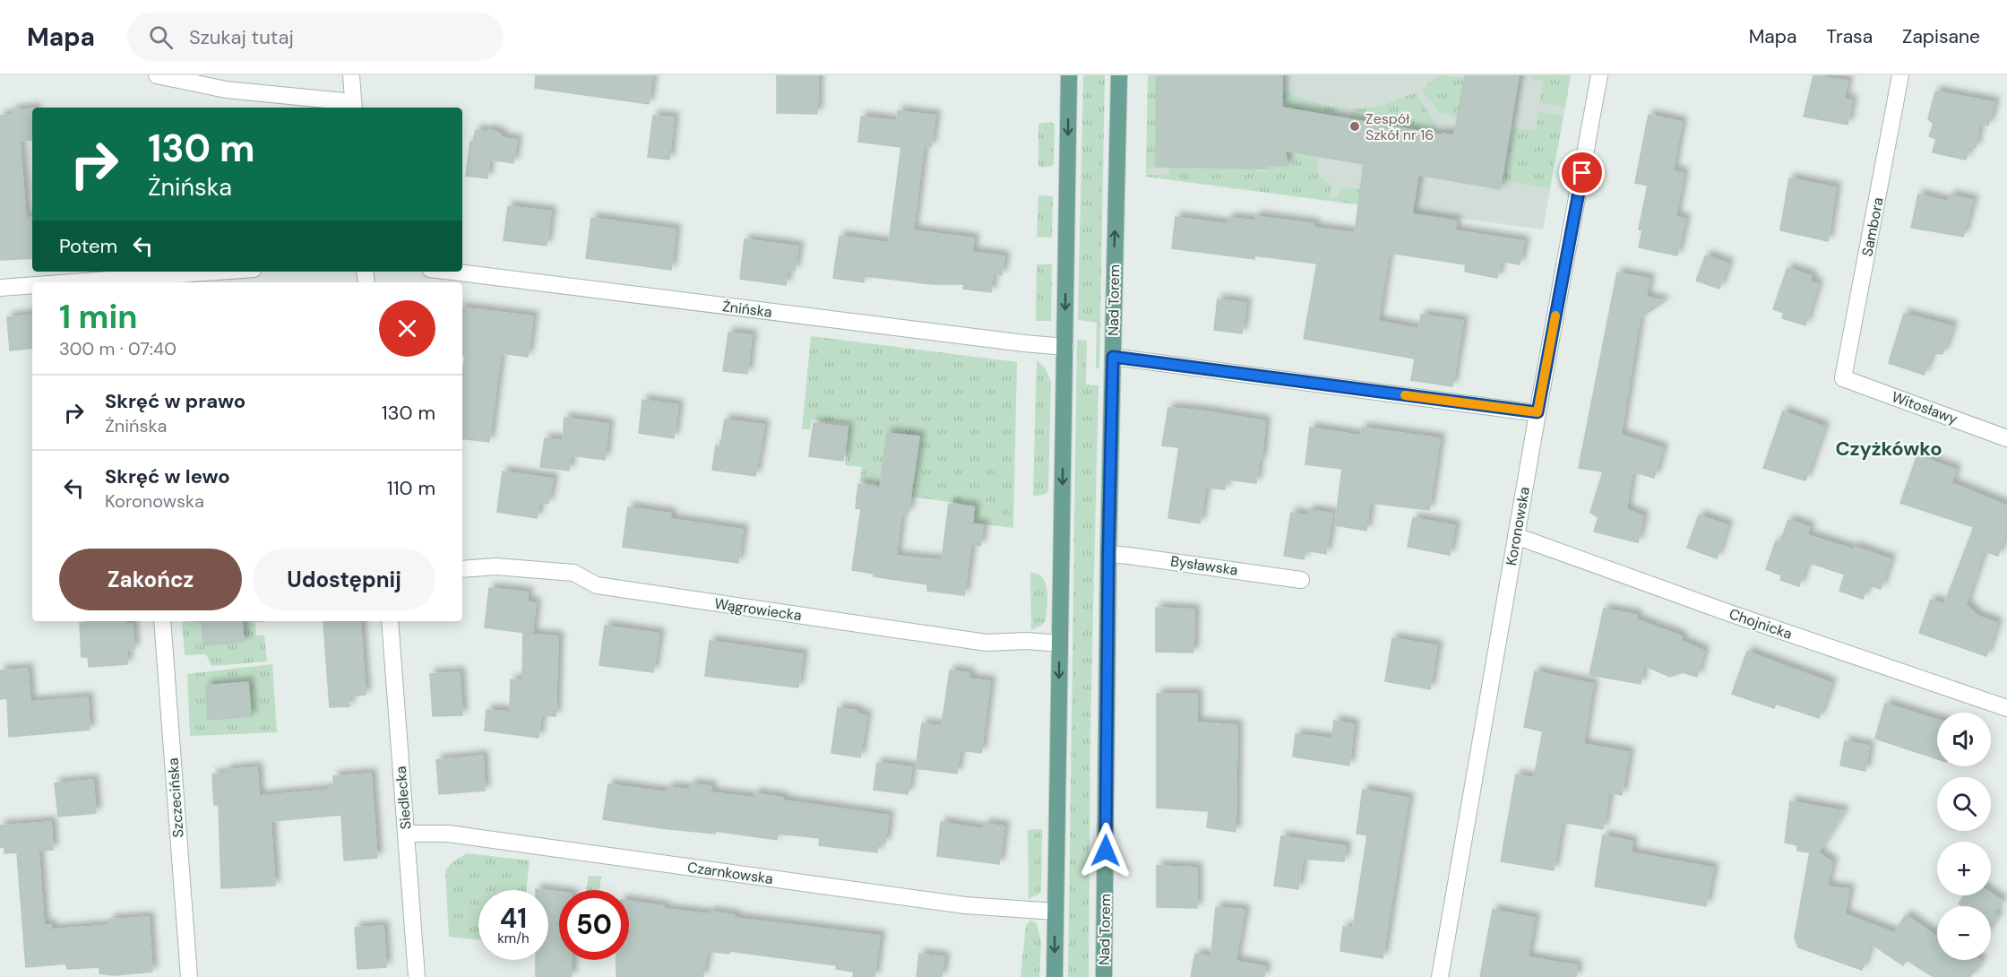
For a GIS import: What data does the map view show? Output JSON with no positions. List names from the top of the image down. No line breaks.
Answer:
{"streets":{"main road":["Nad Torem"],"street":["Sambora","Żnińska","Witosławy","Koronowska","Bysławska","Wągrowiecka","Chojnicka","Szczecińska","Siedlecka","Czarnkowska"]},"crossings":[["Sambora","Witosławy"],["Nad Torem","Bysławska"],["Koronowska","Chojnicka"],["Siedlecka","Czarnkowska"]],"districts":["Czyżkówko"],"places":["Zespół Szkół nr 16"],"page":{"header":"Mapa","search":"Szukaj tutaj","nav":["Mapa","Trasa","Zapisane"],"turn":["130 m","Żnińska"],"then":"Potem","heading":["1 min","300 m · 07:40"],"list":[{"name":"Skręć w prawo","note":"Żnińska","value":"130 m"},{"name":"Skręć w lewo","note":"Koronowska","value":"110 m"}],"buttons":["Zakończ","Udostępnij"],"map_buttons":["+","−"],"speed":"41 km/h","limit":"50"}}
